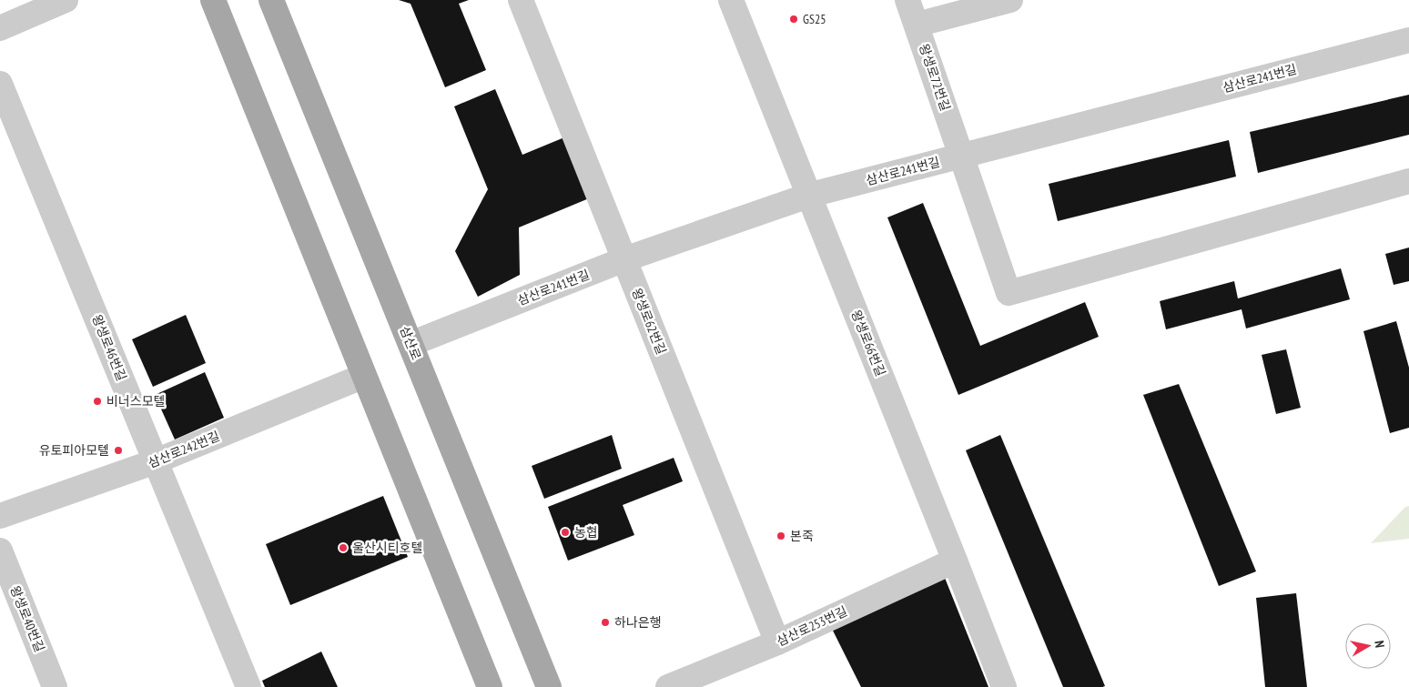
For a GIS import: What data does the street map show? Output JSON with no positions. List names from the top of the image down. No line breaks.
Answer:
{"streets":{"main road":["삼산로"],"street":["왕생로72번길","삼산로241번길","왕생로62번길","왕생로66번길","왕생로46번길","삼산로242번길","왕생로40번길","삼산로253번길"]},"crossings":[["왕생로72번길","삼산로241번길"],["삼산로241번길","왕생로62번길"],["삼산로241번길","삼산로"],["삼산로241번길","왕생로66번길"],["왕생로62번길","삼산로253번길"],["왕생로66번길","삼산로253번길"],["왕생로46번길","삼산로242번길"]],"places":["GS25","비너스모텔","유토피아모텔","농협","본죽","울산시티호텔","하나은행"],"north":"right"}
